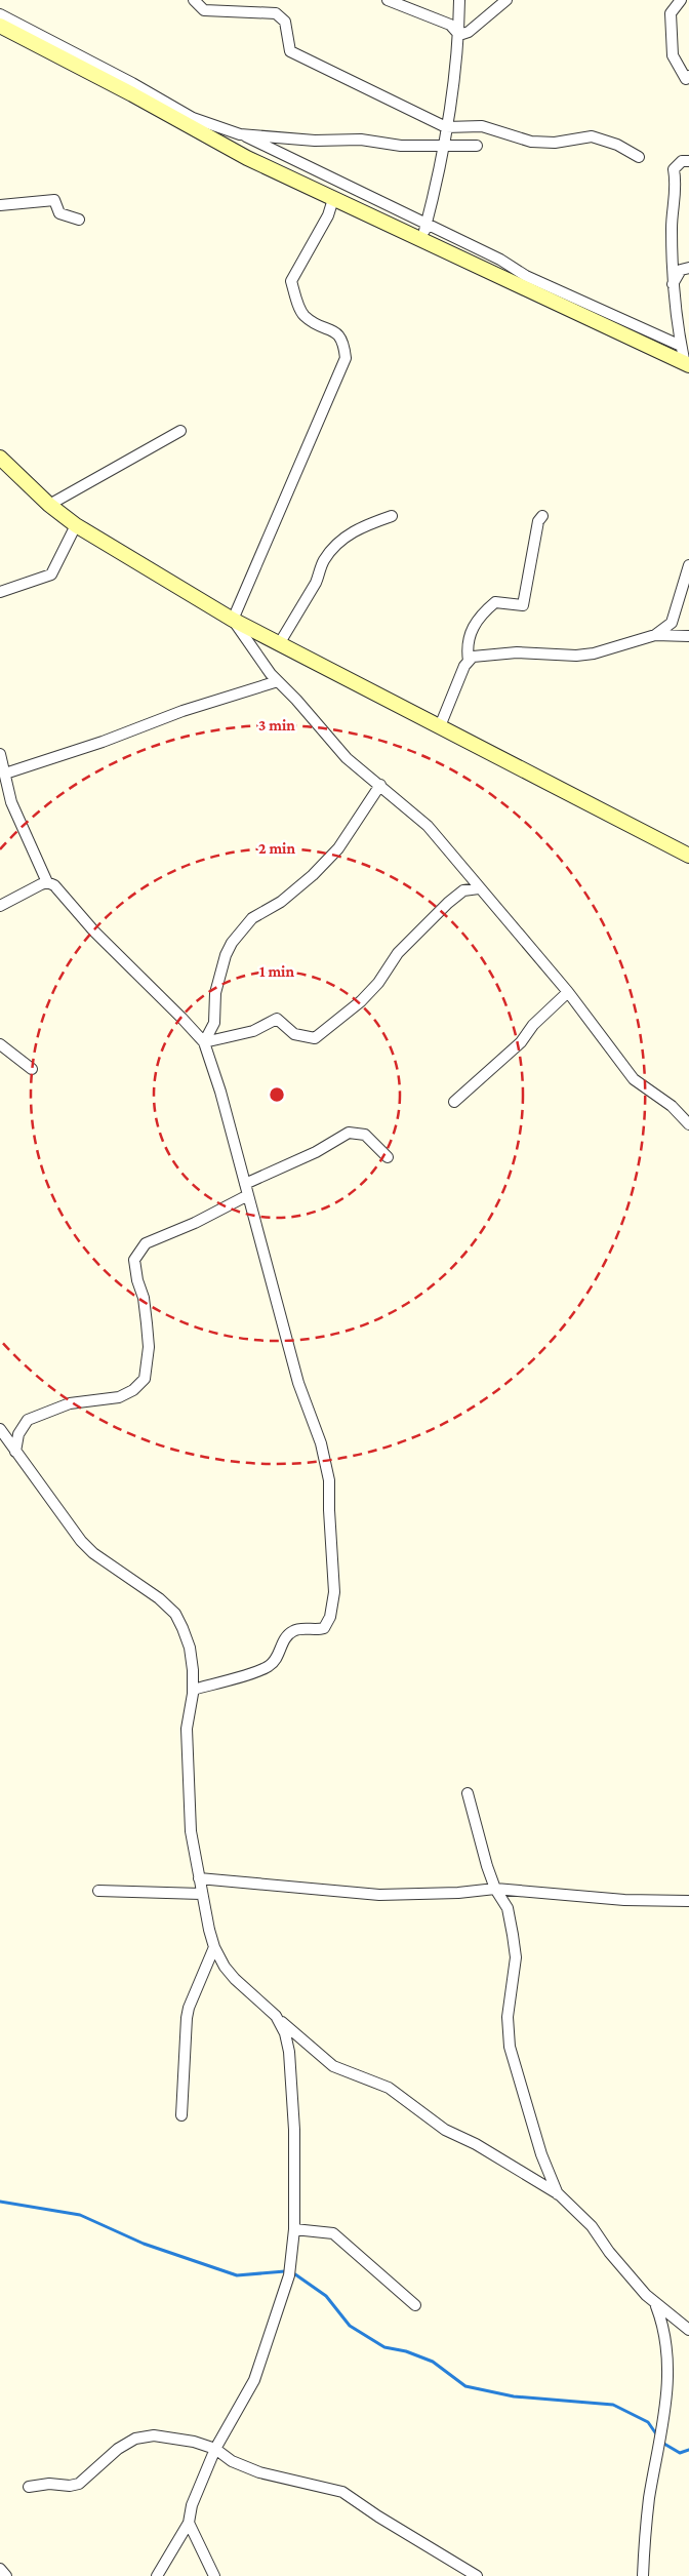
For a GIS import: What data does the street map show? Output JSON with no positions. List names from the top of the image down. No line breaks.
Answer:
{"rings":["3 min","2 min","1 min"]}
